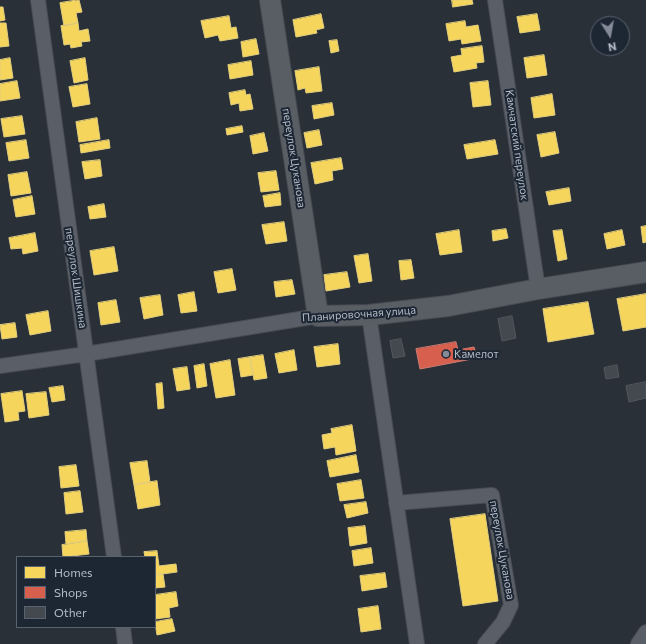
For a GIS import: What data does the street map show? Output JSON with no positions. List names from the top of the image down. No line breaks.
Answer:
{"streets":{"main road":["переулок Цуканова","Планировочная улица"],"street":["Камчатский переулок","переулок Шишкина"]},"crossings":[["Камчатский переулок","Планировочная улица"],["переулок Цуканова","Планировочная улица"],["переулок Шишкина","Планировочная улица"]],"places":["Камелот"],"legend":["Homes","Shops","Other"],"north":"bottom"}
